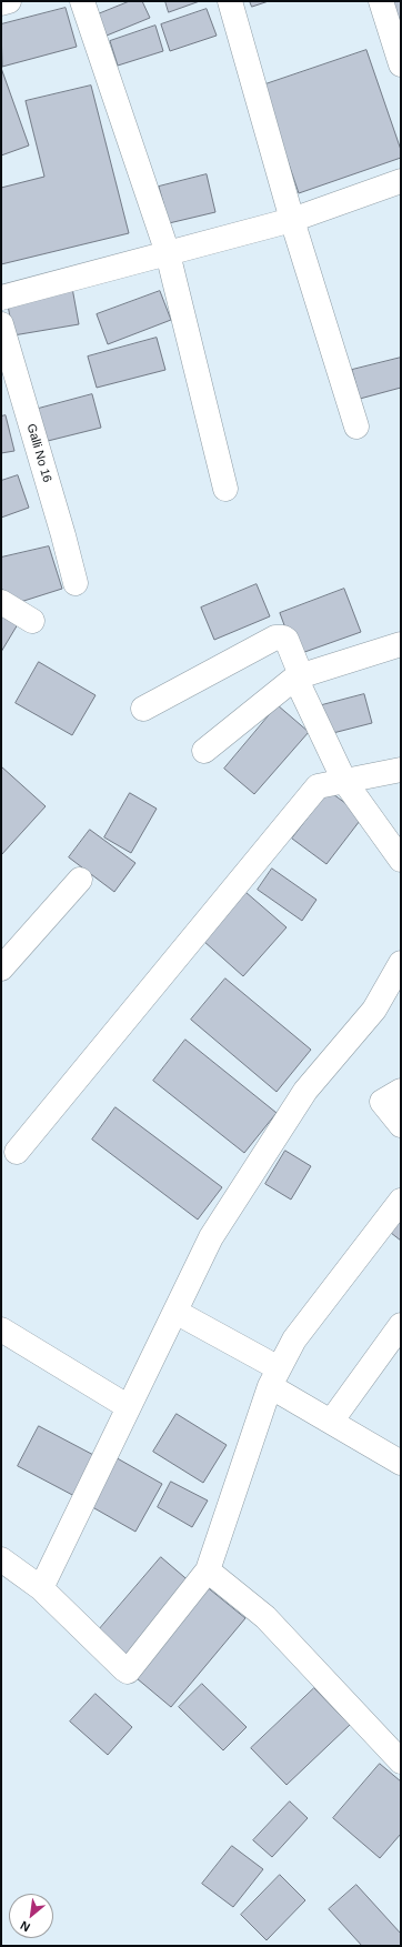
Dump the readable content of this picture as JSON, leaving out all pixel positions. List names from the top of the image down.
{
  "streets": {
    "street": ["Galli No 16"]
  },
  "north": "bottom left"
}
